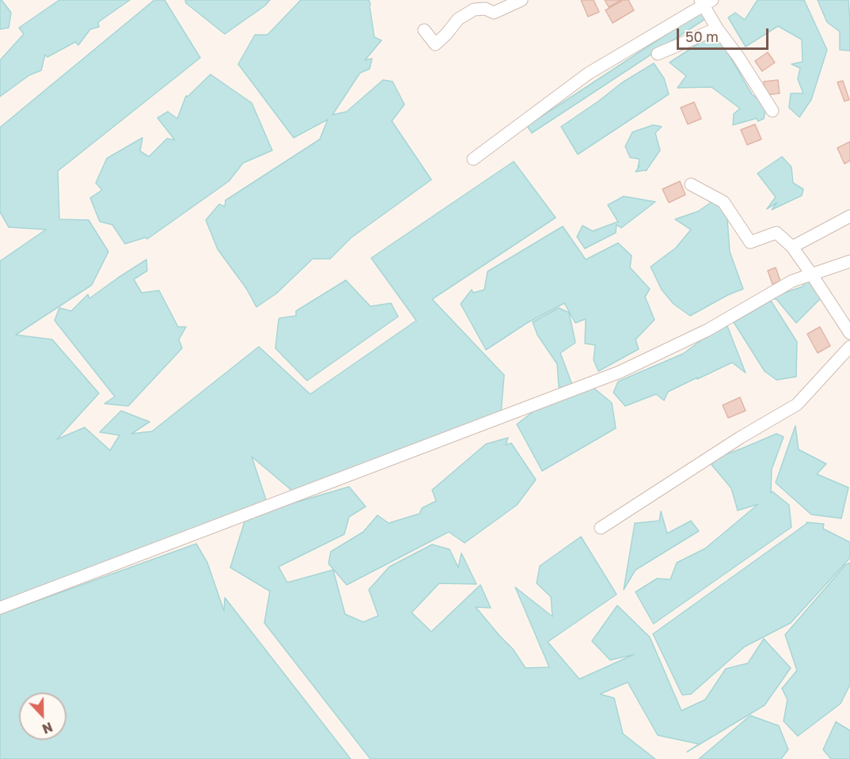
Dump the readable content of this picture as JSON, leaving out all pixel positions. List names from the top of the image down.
{
  "scale_bar": "50 m",
  "north": "bottom"
}
